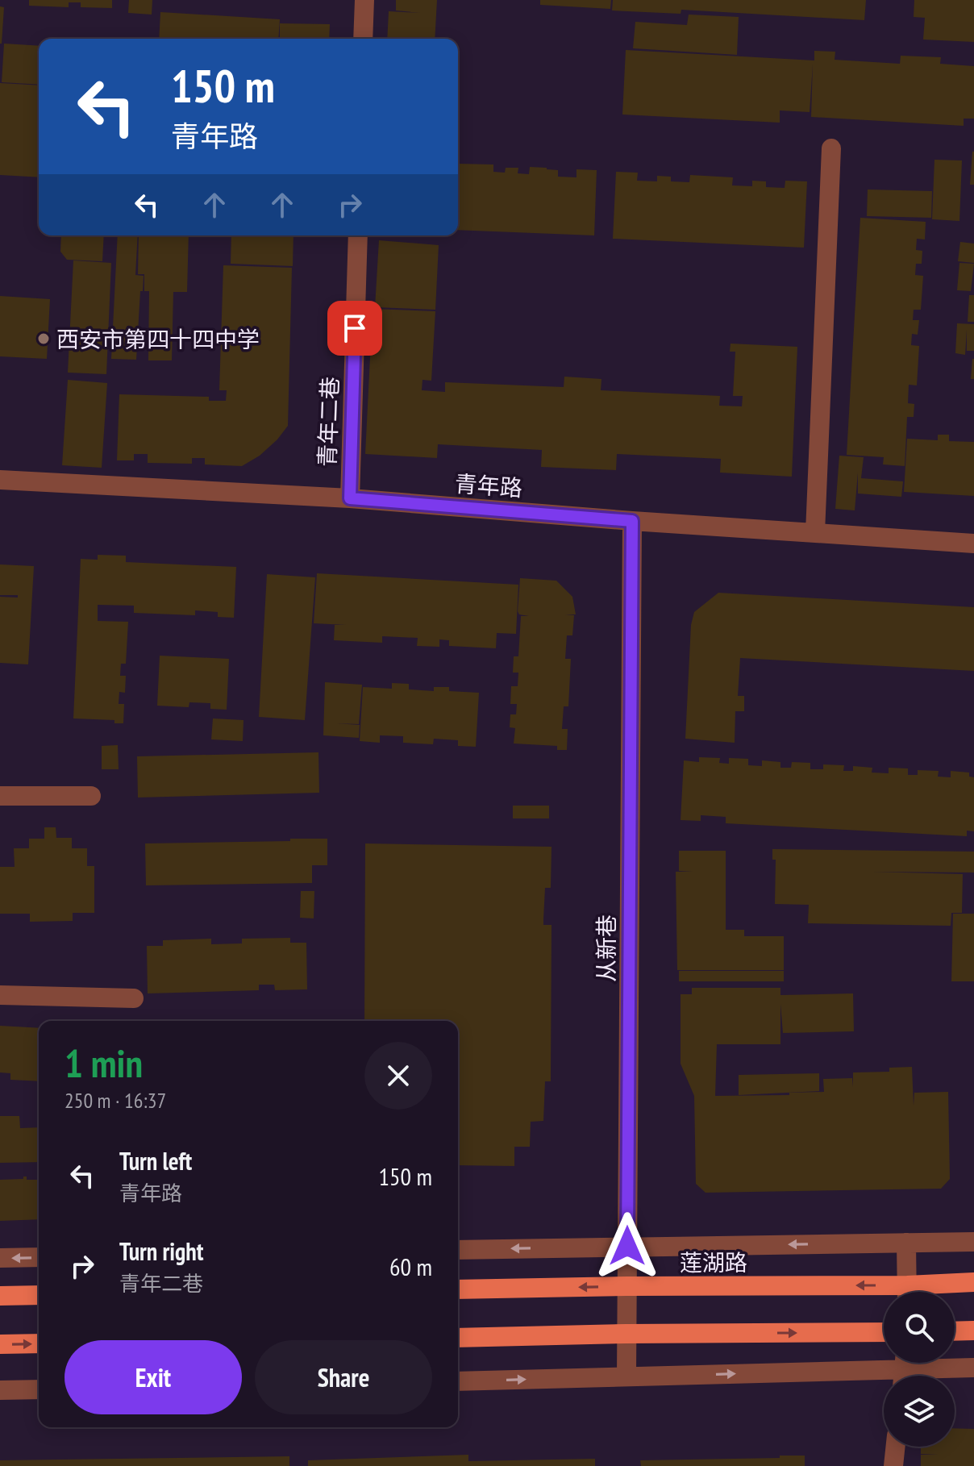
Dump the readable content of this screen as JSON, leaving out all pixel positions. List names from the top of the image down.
{
  "streets": {
    "main road": ["莲湖路"],
    "street": ["青年二巷", "青年路", "从新巷"]
  },
  "crossings": [
    ["青年二巷", "青年路"],
    ["青年路", "从新巷"],
    ["从新巷", "莲湖路"]
  ],
  "places": ["西安市第四十四中学"],
  "page": {
    "turn": ["150 m", "青年路"],
    "heading": ["1 min", "250 m · 16:37"],
    "list": [
      {
        "name": "Turn left",
        "note": "青年路",
        "value": "150 m"
      },
      {
        "name": "Turn right",
        "note": "青年二巷",
        "value": "60 m"
      }
    ],
    "buttons": ["Exit", "Share"]
  }
}
